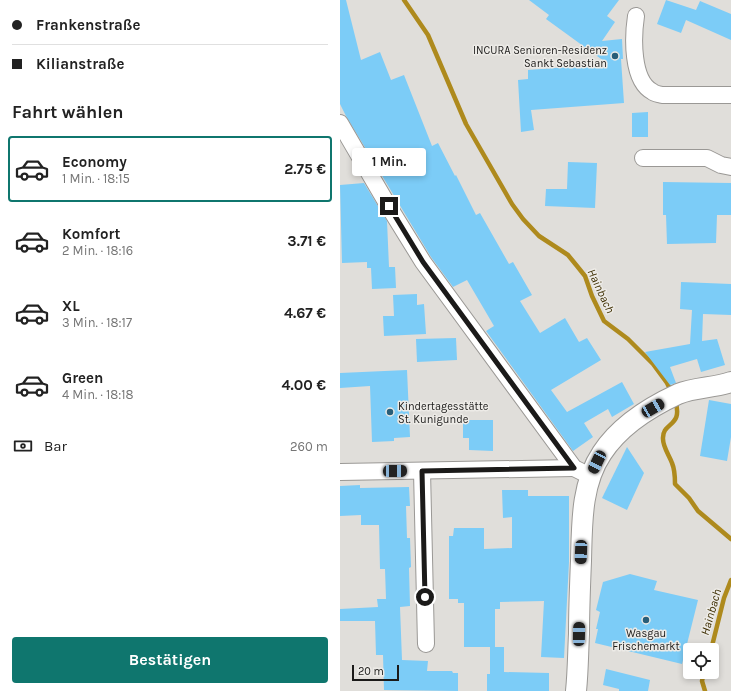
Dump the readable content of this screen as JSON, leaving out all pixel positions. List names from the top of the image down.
{
  "water": ["Hainbach"],
  "places": ["INCURA Senioren-Residenz Sankt Sebastian", "Kindertagesstätte St. Kunigunde", "Wasgau Frischemarkt"],
  "scale_bar": "20 m",
  "page": {
    "banner": ["Frankenstraße", "Kilianstraße"],
    "heading": "Fahrt wählen",
    "list": [
      {
        "name": "Economy",
        "note": "1 Min. · 18:15",
        "value": "2.75 €"
      },
      {
        "name": "Komfort",
        "note": "2 Min. · 18:16",
        "value": "3.71 €"
      },
      {
        "name": "XL",
        "note": "3 Min. · 18:17",
        "value": "4.67 €"
      },
      {
        "name": "Green",
        "note": "4 Min. · 18:18",
        "value": "4.00 €"
      }
    ],
    "bubble": "1 Min.",
    "pay": ["Bar", "260 m"],
    "buttons": "Bestätigen",
    "scale": "20 m"
  }
}
